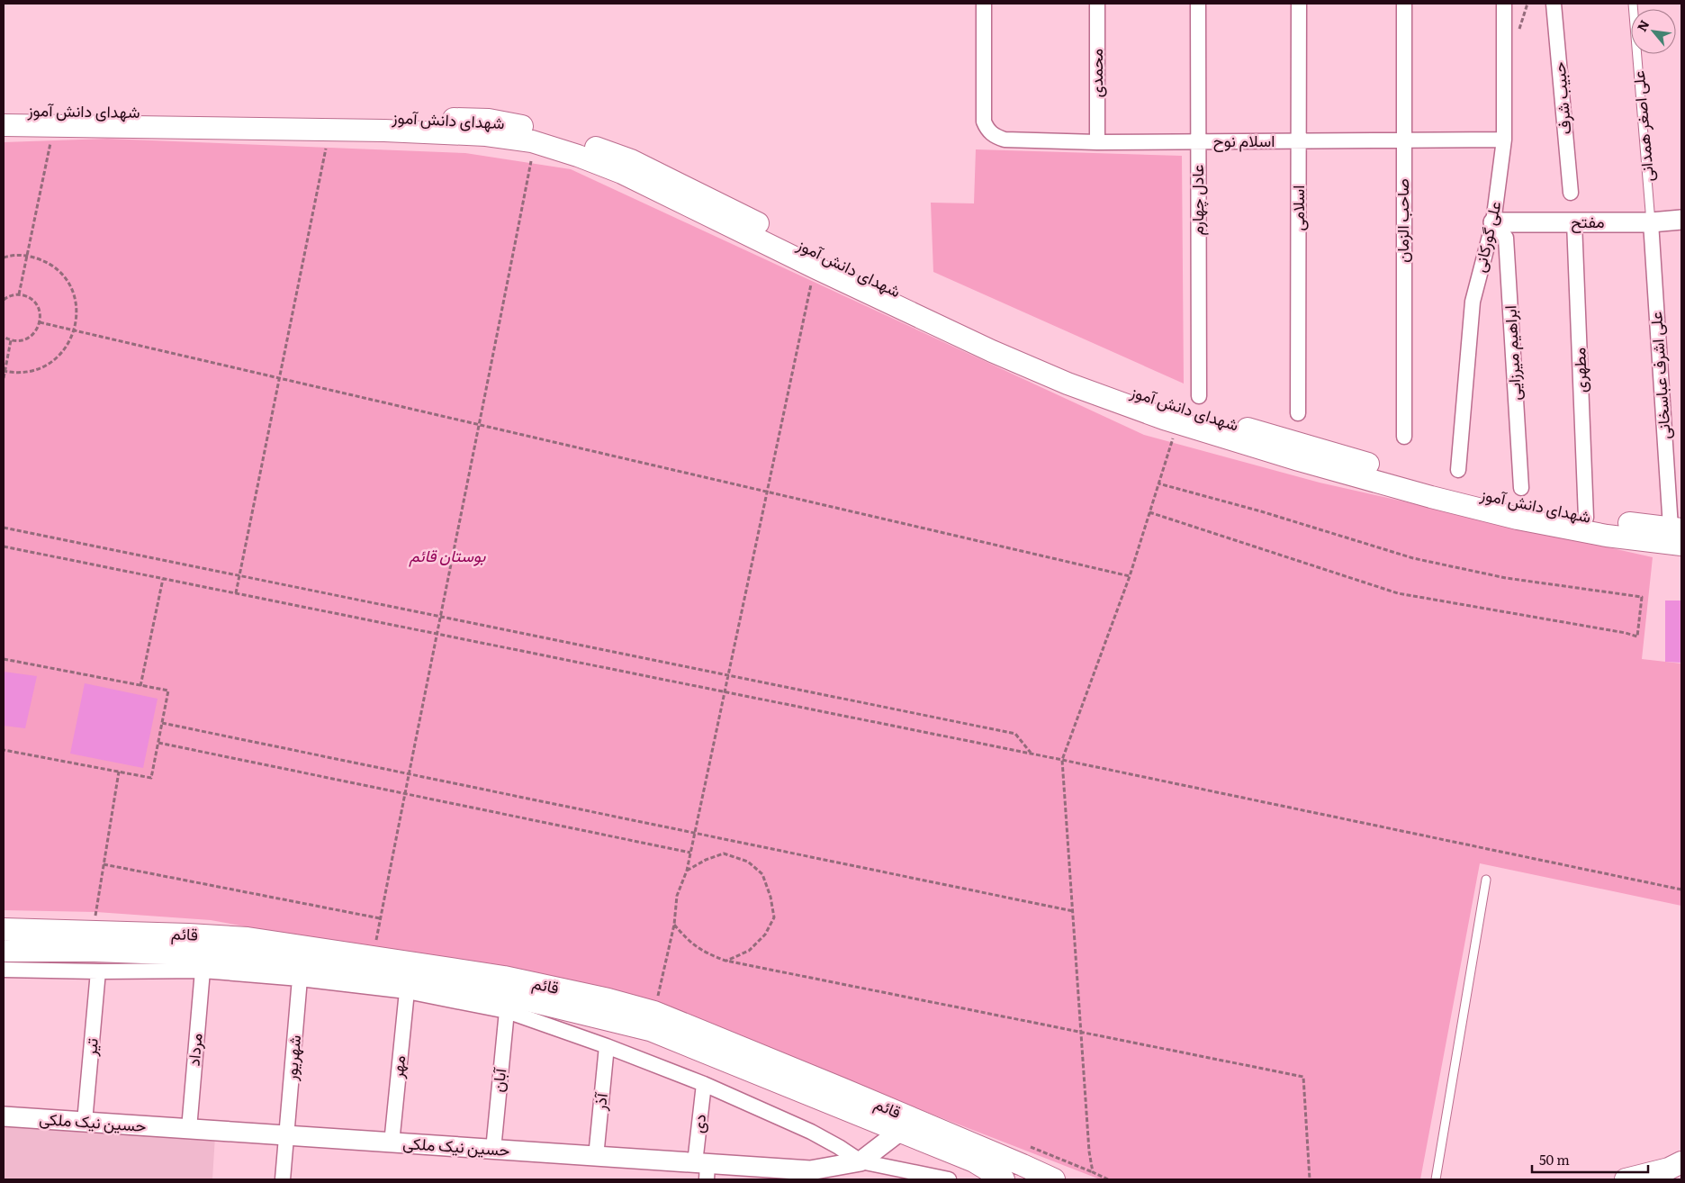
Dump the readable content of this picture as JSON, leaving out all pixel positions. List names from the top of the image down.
{
  "streets": {
    "main road": ["شهدای دانش آموز", "قائم"],
    "street": [
      "محمدی",
      "حبیب شرف",
      "اسلام نوح",
      "عادل چهارم",
      "اسلامی",
      "صاحب الزمان",
      "مفتح",
      "علی گورکانی",
      "ابراهیم میرزایی",
      "مطهری",
      "علی اشرف عباسخانی",
      "تیر",
      "مرداد",
      "شهریور",
      "مهر",
      "آبان",
      "آذر",
      "حسین نیک ملکی",
      "دی"
    ],
    "lane": ["علی اصغر همدانی"]
  },
  "crossings": [
    ["محمدی", "اسلام نوح"],
    ["شهدای دانش آموز", "مطهری"],
    ["شهدای دانش آموز", "علی اشرف عباسخانی"],
    ["علی اصغر همدانی", "مفتح"],
    ["علی اصغر همدانی", "علی اشرف عباسخانی"],
    ["اسلام نوح", "عادل چهارم"],
    ["اسلام نوح", "اسلامی"],
    ["اسلام نوح", "صاحب الزمان"],
    ["اسلام نوح", "علی گورکانی"],
    ["مفتح", "علی گورکانی"],
    ["مفتح", "ابراهیم میرزایی"],
    ["مفتح", "مطهری"],
    ["مفتح", "علی اشرف عباسخانی"],
    ["علی گورکانی", "ابراهیم میرزایی"],
    ["قائم", "حسین نیک ملکی"],
    ["تیر", "حسین نیک ملکی"],
    ["مرداد", "حسین نیک ملکی"],
    ["شهریور", "حسین نیک ملکی"],
    ["مهر", "حسین نیک ملکی"],
    ["آبان", "حسین نیک ملکی"],
    ["آذر", "حسین نیک ملکی"],
    ["حسین نیک ملکی", "دی"]
  ],
  "parks": ["بوستان قائم"],
  "scale_bar": "50 m",
  "north": "top left"
}
